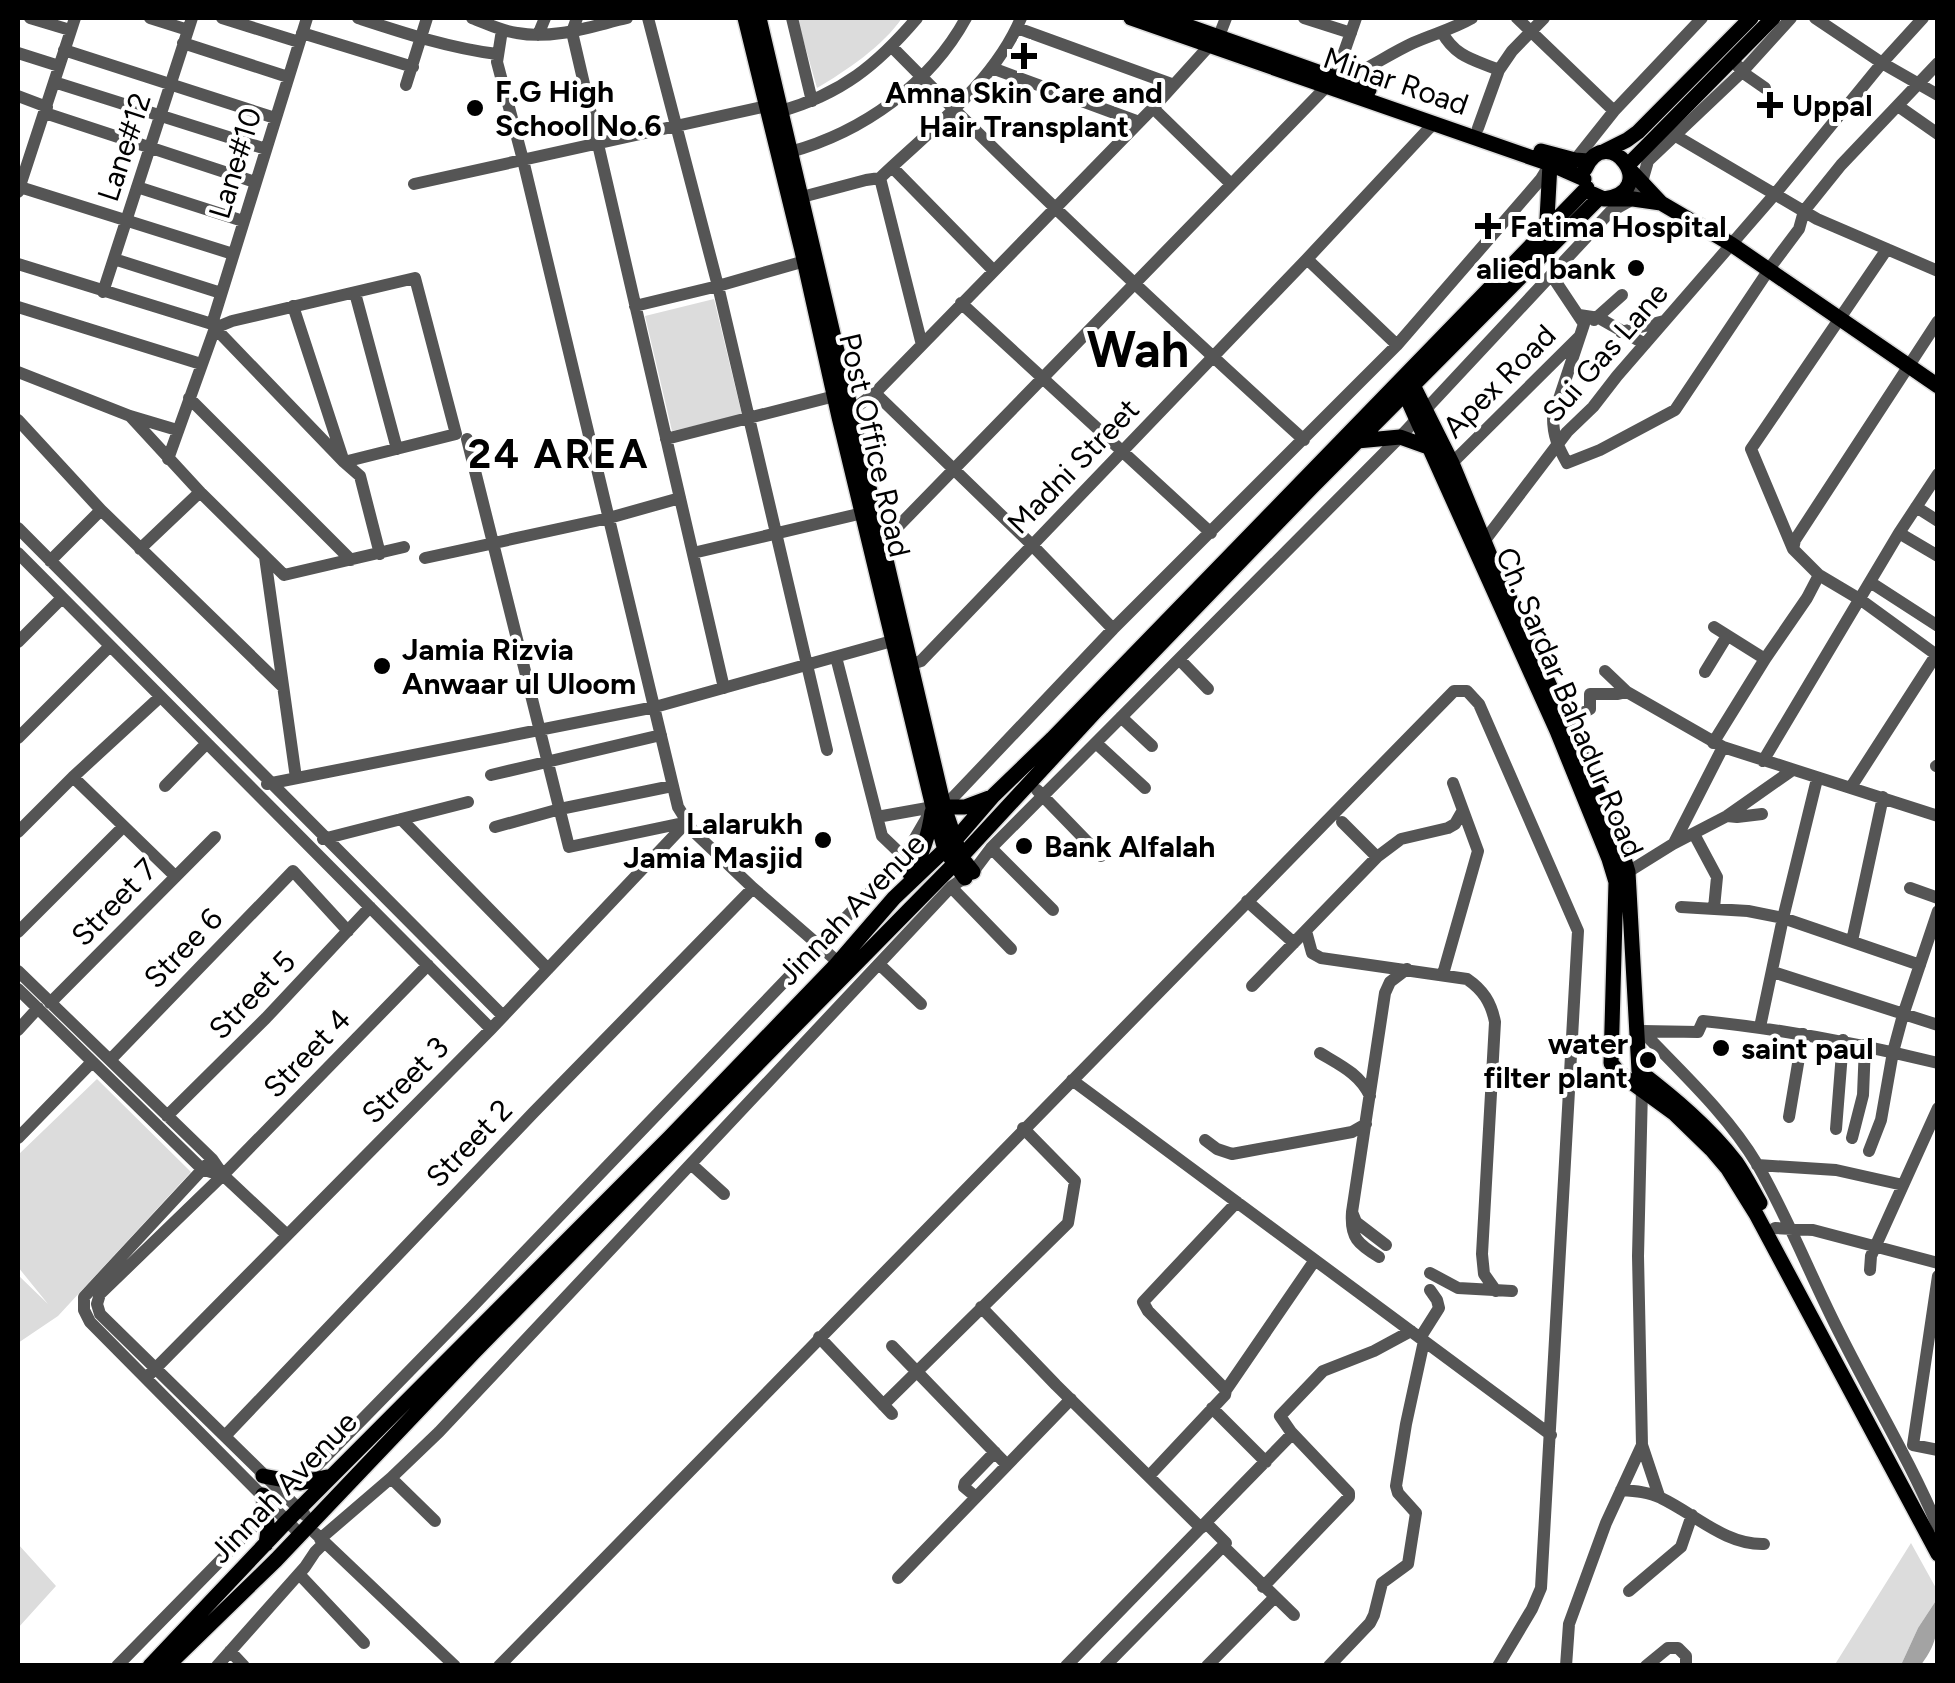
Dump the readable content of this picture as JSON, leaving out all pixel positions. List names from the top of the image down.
{
  "streets": {
    "main road": [
      "Minar Road",
      "Post Office Road",
      "Ch. Sardar Bahadur Road",
      "Jinnah Avenue"
    ],
    "street": [
      "Lane#12",
      "Lane#10",
      "Sui Gas Lane",
      "Apex Road",
      "Madni Street",
      "Street 7",
      "Stree 6",
      "Street 5",
      "Street 4",
      "Street 3",
      "Street 2"
    ]
  },
  "crossings": [
    ["Minar Road", "Madni Street"],
    ["Minar Road", "Jinnah Avenue"],
    ["Sui Gas Lane", "Ch. Sardar Bahadur Road"],
    ["Apex Road", "Ch. Sardar Bahadur Road"],
    ["Post Office Road", "Madni Street"],
    ["Post Office Road", "Jinnah Avenue"],
    ["Ch. Sardar Bahadur Road", "Jinnah Avenue"],
    ["Stree 6", "Street 5"],
    ["Street 4", "Street 3"]
  ],
  "districts": ["Wah", "24 AREA"],
  "places": {
    "health": ["Amna Skin Care and Hair Transplant", "Uppal", "Fatima Hospital"],
    "other": [
      "F.G High School No.6",
      "alied bank",
      "Jamia Rizvia Anwaar ul Uloom",
      "Lalarukh Jamia Masjid",
      "Bank Alfalah",
      "saint paul",
      "water filter plant"
    ]
  }
}
